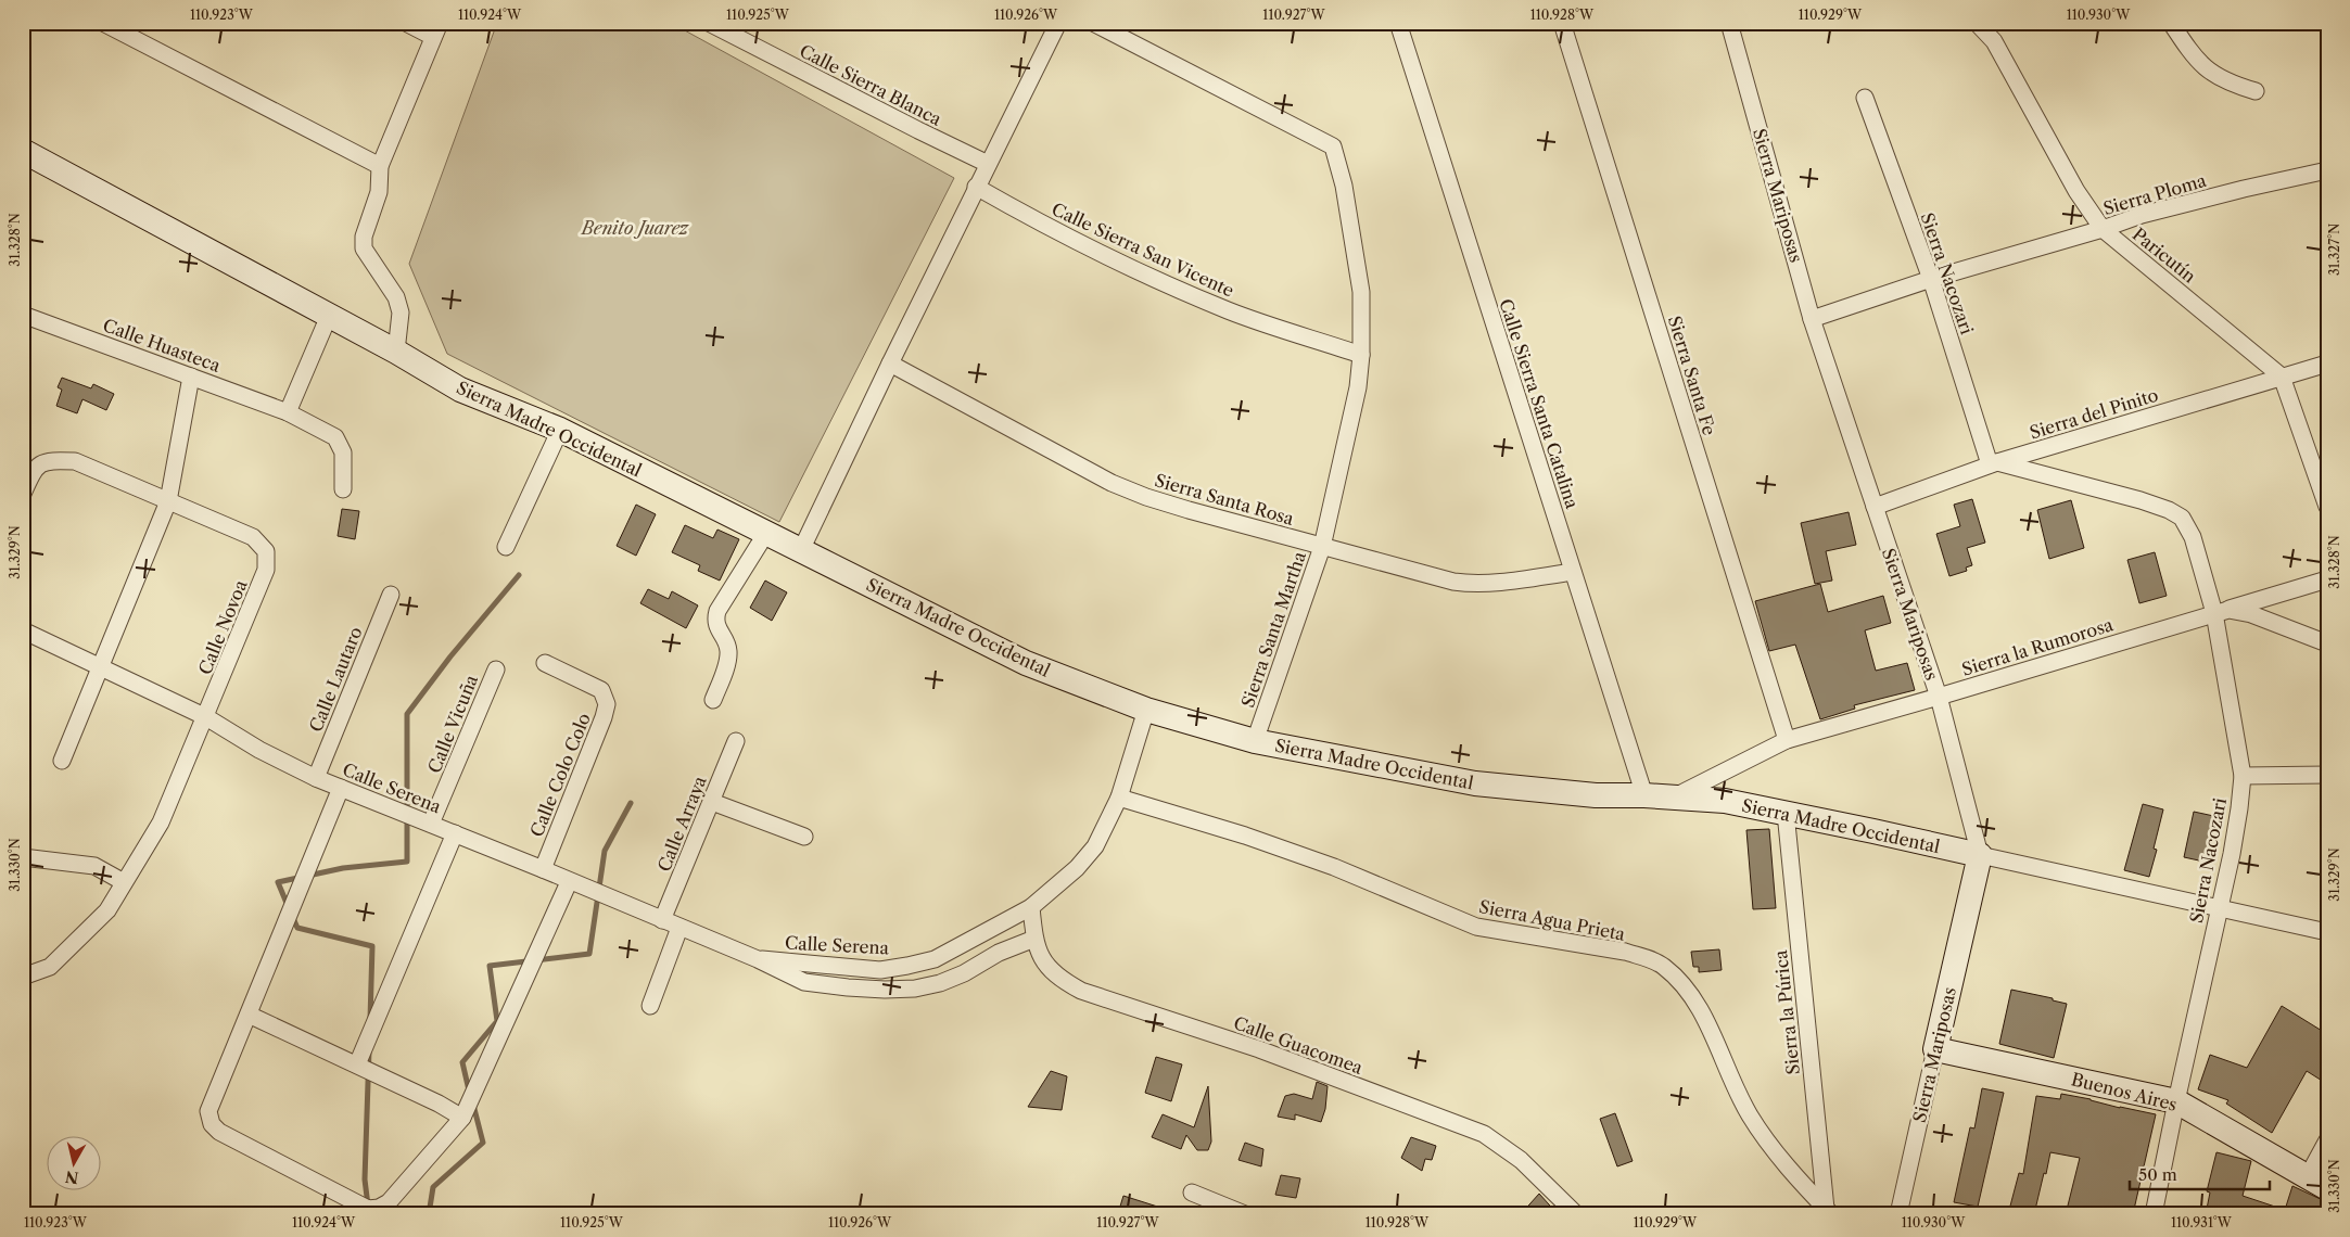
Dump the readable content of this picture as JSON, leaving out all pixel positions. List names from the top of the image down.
{
  "streets": {
    "street": [
      "Calle Sierra Blanca",
      "Sierra Ploma",
      "Sierra Mariposas",
      "Calle Sierra San Vicente",
      "Paricutín",
      "Sierra Nacozari",
      "Calle Huasteca",
      "Sierra Santa Fe",
      "Calle Sierra Santa Catalina",
      "Sierra del Pinito",
      "Sierra Madre Occidental",
      "Sierra Santa Rosa",
      "Calle Novoa",
      "Sierra Santa Martha",
      "Sierra la Rumorosa",
      "Calle Lautaro",
      "Calle Vicuña",
      "Calle Colo Colo",
      "Calle Serena",
      "Calle Arraya",
      "Sierra Agua Prieta",
      "Sierra la Púrica",
      "Calle Guacomea",
      "Buenos Aires"
    ]
  },
  "crossings": [
    ["Sierra Ploma", "Sierra Mariposas"],
    ["Sierra Ploma", "Paricutín"],
    ["Sierra Ploma", "Sierra Nacozari"],
    ["Sierra Mariposas", "Sierra del Pinito"],
    ["Sierra Mariposas", "Sierra Madre Occidental"],
    ["Sierra Mariposas", "Sierra la Rumorosa"],
    ["Sierra Mariposas", "Buenos Aires"],
    ["Calle Sierra San Vicente", "Sierra Santa Martha"],
    ["Paricutín", "Sierra del Pinito"],
    ["Sierra Nacozari", "Sierra del Pinito"],
    ["Sierra Nacozari", "Sierra Madre Occidental"],
    ["Sierra Nacozari", "Sierra la Rumorosa"],
    ["Sierra Nacozari", "Buenos Aires"],
    ["Sierra Santa Fe", "Sierra la Rumorosa"],
    ["Calle Sierra Santa Catalina", "Sierra Madre Occidental"],
    ["Calle Sierra Santa Catalina", "Sierra Santa Rosa"],
    ["Sierra Madre Occidental", "Sierra Santa Martha"],
    ["Sierra Madre Occidental", "Sierra la Rumorosa"],
    ["Sierra Madre Occidental", "Calle Serena"],
    ["Sierra Madre Occidental", "Sierra la Púrica"],
    ["Sierra Santa Rosa", "Sierra Santa Martha"],
    ["Calle Novoa", "Calle Serena"],
    ["Calle Lautaro", "Calle Serena"],
    ["Calle Vicuña", "Calle Serena"],
    ["Calle Colo Colo", "Calle Serena"],
    ["Calle Serena", "Calle Arraya"],
    ["Calle Serena", "Sierra Agua Prieta"],
    ["Calle Serena", "Calle Guacomea"],
    ["Sierra Agua Prieta", "Sierra la Púrica"]
  ],
  "parks": ["Benito Juarez"],
  "scale_bar": "50 m",
  "north": "bottom",
  "coordinates": [
    "110.923°W",
    "110.924°W",
    "110.925°W",
    "110.926°W",
    "110.927°W",
    "110.928°W",
    "110.929°W",
    "110.930°W",
    "31.328°N",
    "31.327°N",
    "31.329°N",
    "31.330°N",
    "110.931°W"
  ]
}
